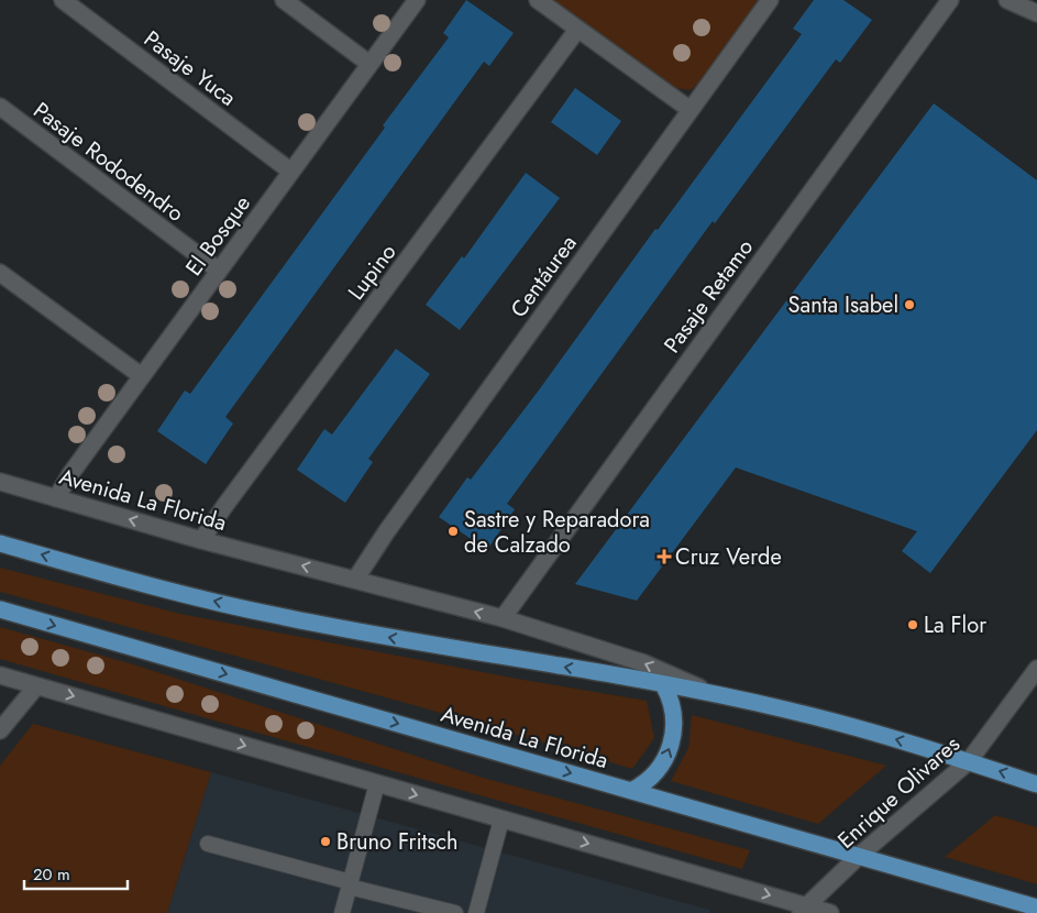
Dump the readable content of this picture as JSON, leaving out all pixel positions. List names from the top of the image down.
{
  "streets": {
    "main road": ["Avenida La Florida"],
    "street": [
      "Pasaje Yuca",
      "Pasaje Rododendro",
      "El Bosque",
      "Lupino",
      "Centáurea",
      "Pasaje Retamo",
      "Enrique Olivares"
    ]
  },
  "crossings": [
    ["Pasaje Yuca", "El Bosque"],
    ["Pasaje Rododendro", "El Bosque"],
    ["El Bosque", "Avenida La Florida"],
    ["Lupino", "Avenida La Florida"],
    ["Centáurea", "Avenida La Florida"],
    ["Pasaje Retamo", "Avenida La Florida"],
    ["Avenida La Florida", "Enrique Olivares"]
  ],
  "places": {
    "other": [
      "Santa Isabel",
      "Sastre y Reparadora de Calzado",
      "La Flor",
      "Bruno Fritsch"
    ],
    "health": ["Cruz Verde"]
  },
  "scale_bar": "20 m"
}
